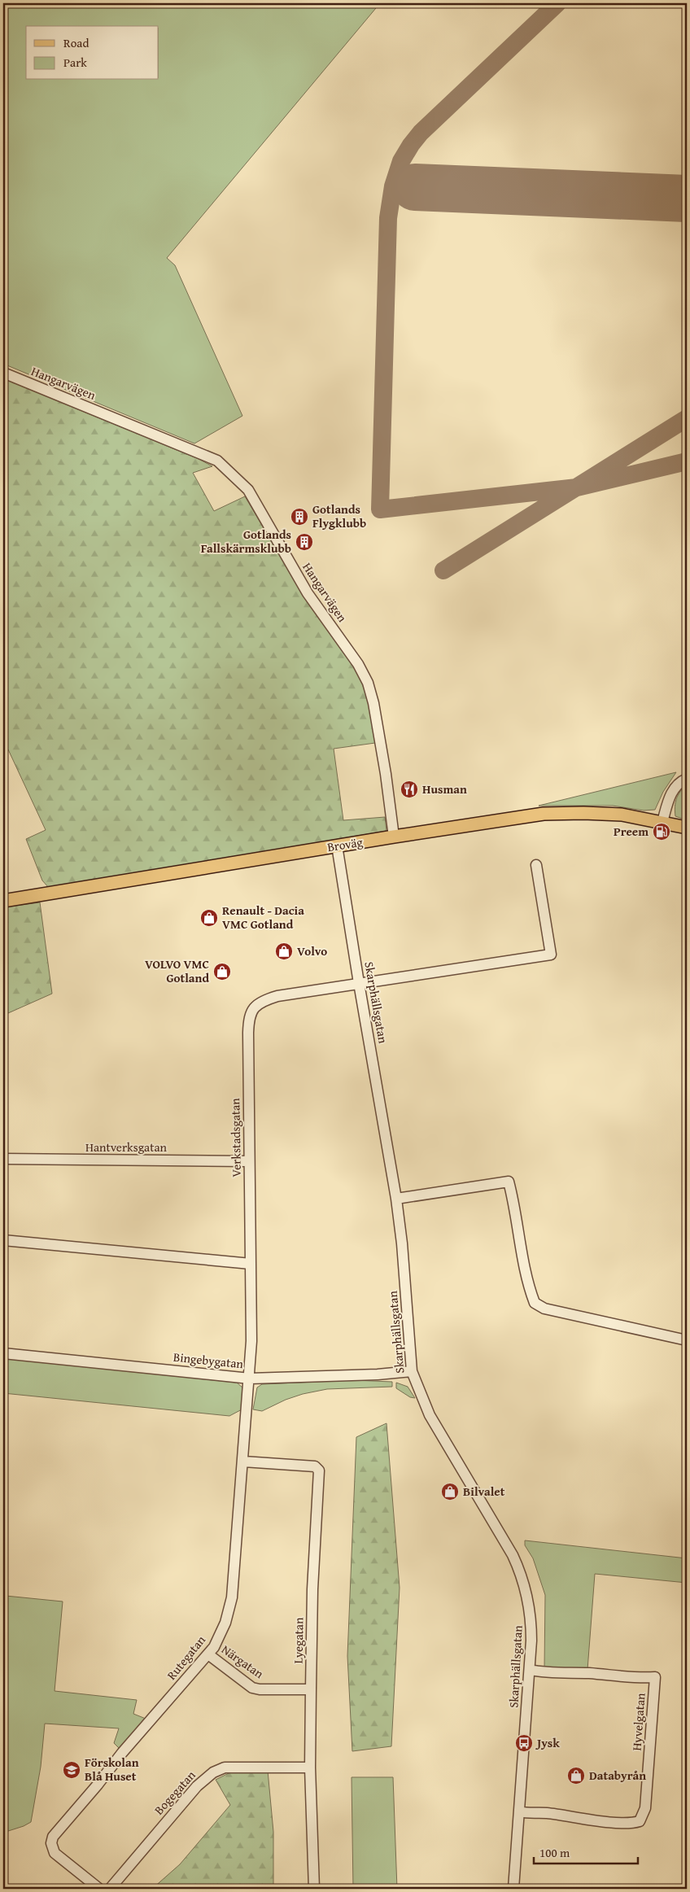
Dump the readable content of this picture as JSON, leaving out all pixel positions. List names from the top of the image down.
{
  "streets": {
    "main road": ["Broväg"],
    "street": [
      "Hangarvägen",
      "Skarphällsgatan",
      "Verkstadsgatan",
      "Hantverksgatan",
      "Bingebygatan",
      "Lyegatan",
      "Rutegatan",
      "Närgatan",
      "Hyvelgatan",
      "Bogegatan"
    ]
  },
  "crossings": [
    ["Hangarvägen", "Broväg"],
    ["Broväg", "Skarphällsgatan"],
    ["Skarphällsgatan", "Verkstadsgatan"],
    ["Skarphällsgatan", "Bingebygatan"],
    ["Skarphällsgatan", "Hyvelgatan"],
    ["Verkstadsgatan", "Hantverksgatan"],
    ["Verkstadsgatan", "Bingebygatan"],
    ["Verkstadsgatan", "Rutegatan"],
    ["Bingebygatan", "Rutegatan"],
    ["Lyegatan", "Rutegatan"],
    ["Lyegatan", "Närgatan"],
    ["Lyegatan", "Bogegatan"],
    ["Rutegatan", "Närgatan"]
  ],
  "places": {
    "building": ["Gotlands Flygklubb", "Gotlands Fallskärmsklubb"],
    "restaurant": ["Husman"],
    "fuel station": ["Preem"],
    "shop": [
      "Renault - Dacia VMC Gotland",
      "Volvo",
      "VOLVO VMC Gotland",
      "Bilvalet",
      "Databyrån"
    ],
    "bus stop": ["Jysk"],
    "school or university": ["Förskolan Blå Huset"]
  },
  "legend": ["Road", "Park"],
  "scale_bar": "100 m"
}
